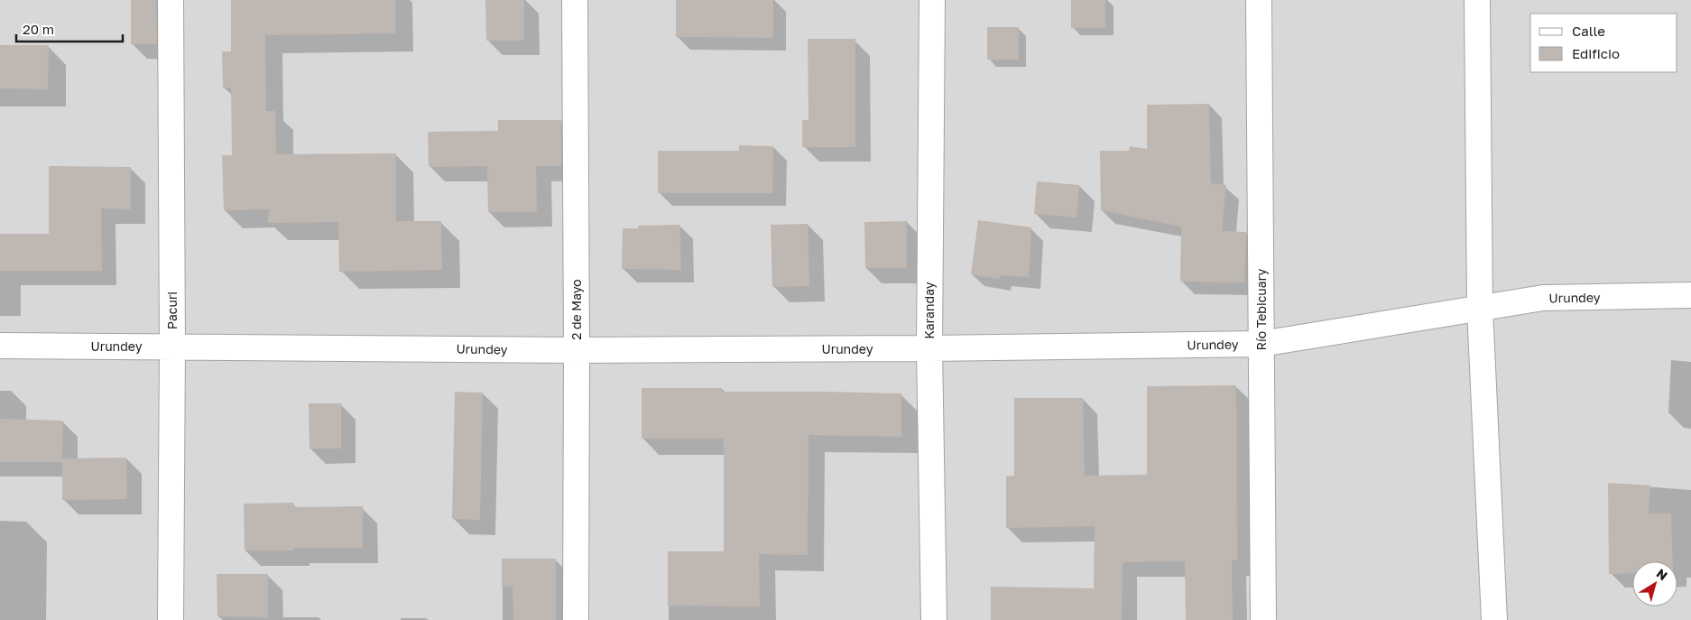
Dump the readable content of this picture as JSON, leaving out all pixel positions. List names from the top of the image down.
{
  "streets": {
    "street": [
      "Urundey",
      "2 de Mayo",
      "Río Tebicuary",
      "Pacuri",
      "Karanday"
    ]
  },
  "crossings": [
    ["Urundey", "2 de Mayo"],
    ["Urundey", "Río Tebicuary"],
    ["Urundey", "Pacuri"],
    ["Urundey", "Karanday"]
  ],
  "legend": ["Calle", "Edificio"],
  "scale_bar": "20 m",
  "north": "top right"
}
